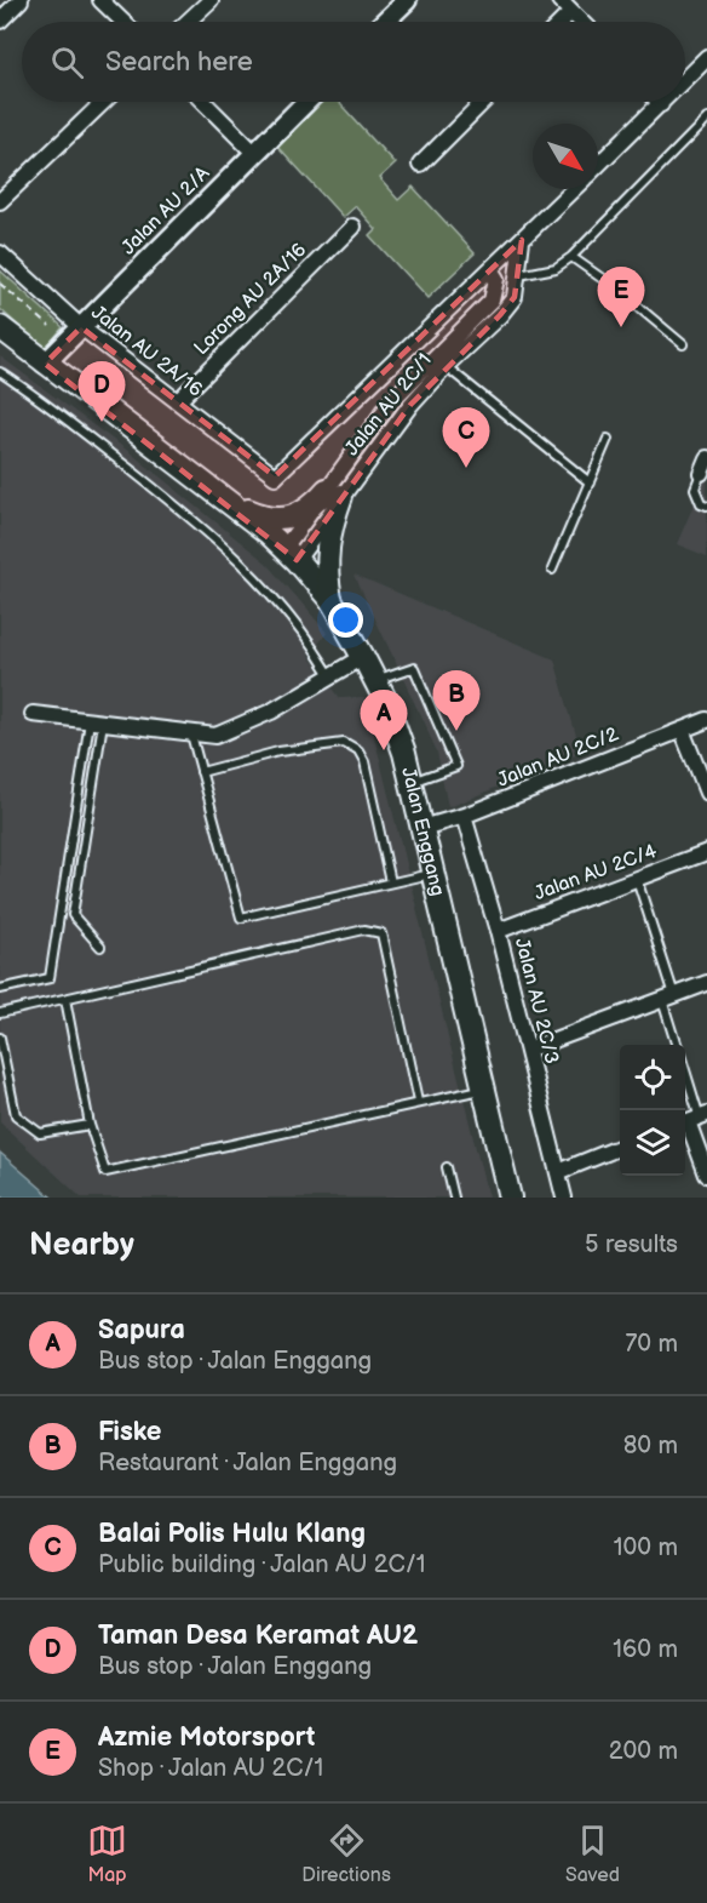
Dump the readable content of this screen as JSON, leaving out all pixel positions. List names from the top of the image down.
{
  "streets": {
    "main road": ["Jalan Enggang"],
    "street": [
      "Jalan AU 2/A",
      "Lorong AU 2A/16",
      "Jalan AU 2A/16",
      "Jalan AU 2C/1",
      "Jalan AU 2C/2",
      "Jalan AU 2C/4",
      "Jalan AU 2C/3"
    ]
  },
  "crossings": [
    ["Jalan AU 2/A", "Jalan AU 2A/16"],
    ["Jalan AU 2/A", "Jalan Enggang"],
    ["Lorong AU 2A/16", "Jalan AU 2A/16"],
    ["Jalan AU 2A/16", "Jalan AU 2C/1"],
    ["Jalan AU 2C/1", "Jalan Enggang"],
    ["Jalan AU 2C/2", "Jalan Enggang"],
    ["Jalan AU 2C/2", "Jalan AU 2C/3"],
    ["Jalan AU 2C/4", "Jalan AU 2C/3"]
  ],
  "north": "bottom right",
  "page": {
    "search": "Search here",
    "pins": [
      "E",
      "D",
      "C",
      "B",
      "A"
    ],
    "heading": ["Nearby", "5 results"],
    "list": [
      {
        "mark": "A",
        "name": "Sapura",
        "note": "Bus stop · Jalan Enggang",
        "value": "70 m"
      },
      {
        "mark": "B",
        "name": "Fiske",
        "note": "Restaurant · Jalan Enggang",
        "value": "80 m"
      },
      {
        "mark": "C",
        "name": "Balai Polis Hulu Klang",
        "note": "Public building · Jalan AU 2C/1",
        "value": "100 m"
      },
      {
        "mark": "D",
        "name": "Taman Desa Keramat AU2",
        "note": "Bus stop · Jalan Enggang",
        "value": "160 m"
      },
      {
        "mark": "E",
        "name": "Azmie Motorsport",
        "note": "Shop · Jalan AU 2C/1",
        "value": "200 m"
      }
    ],
    "nav": ["Map", "Directions", "Saved"]
  }
}
